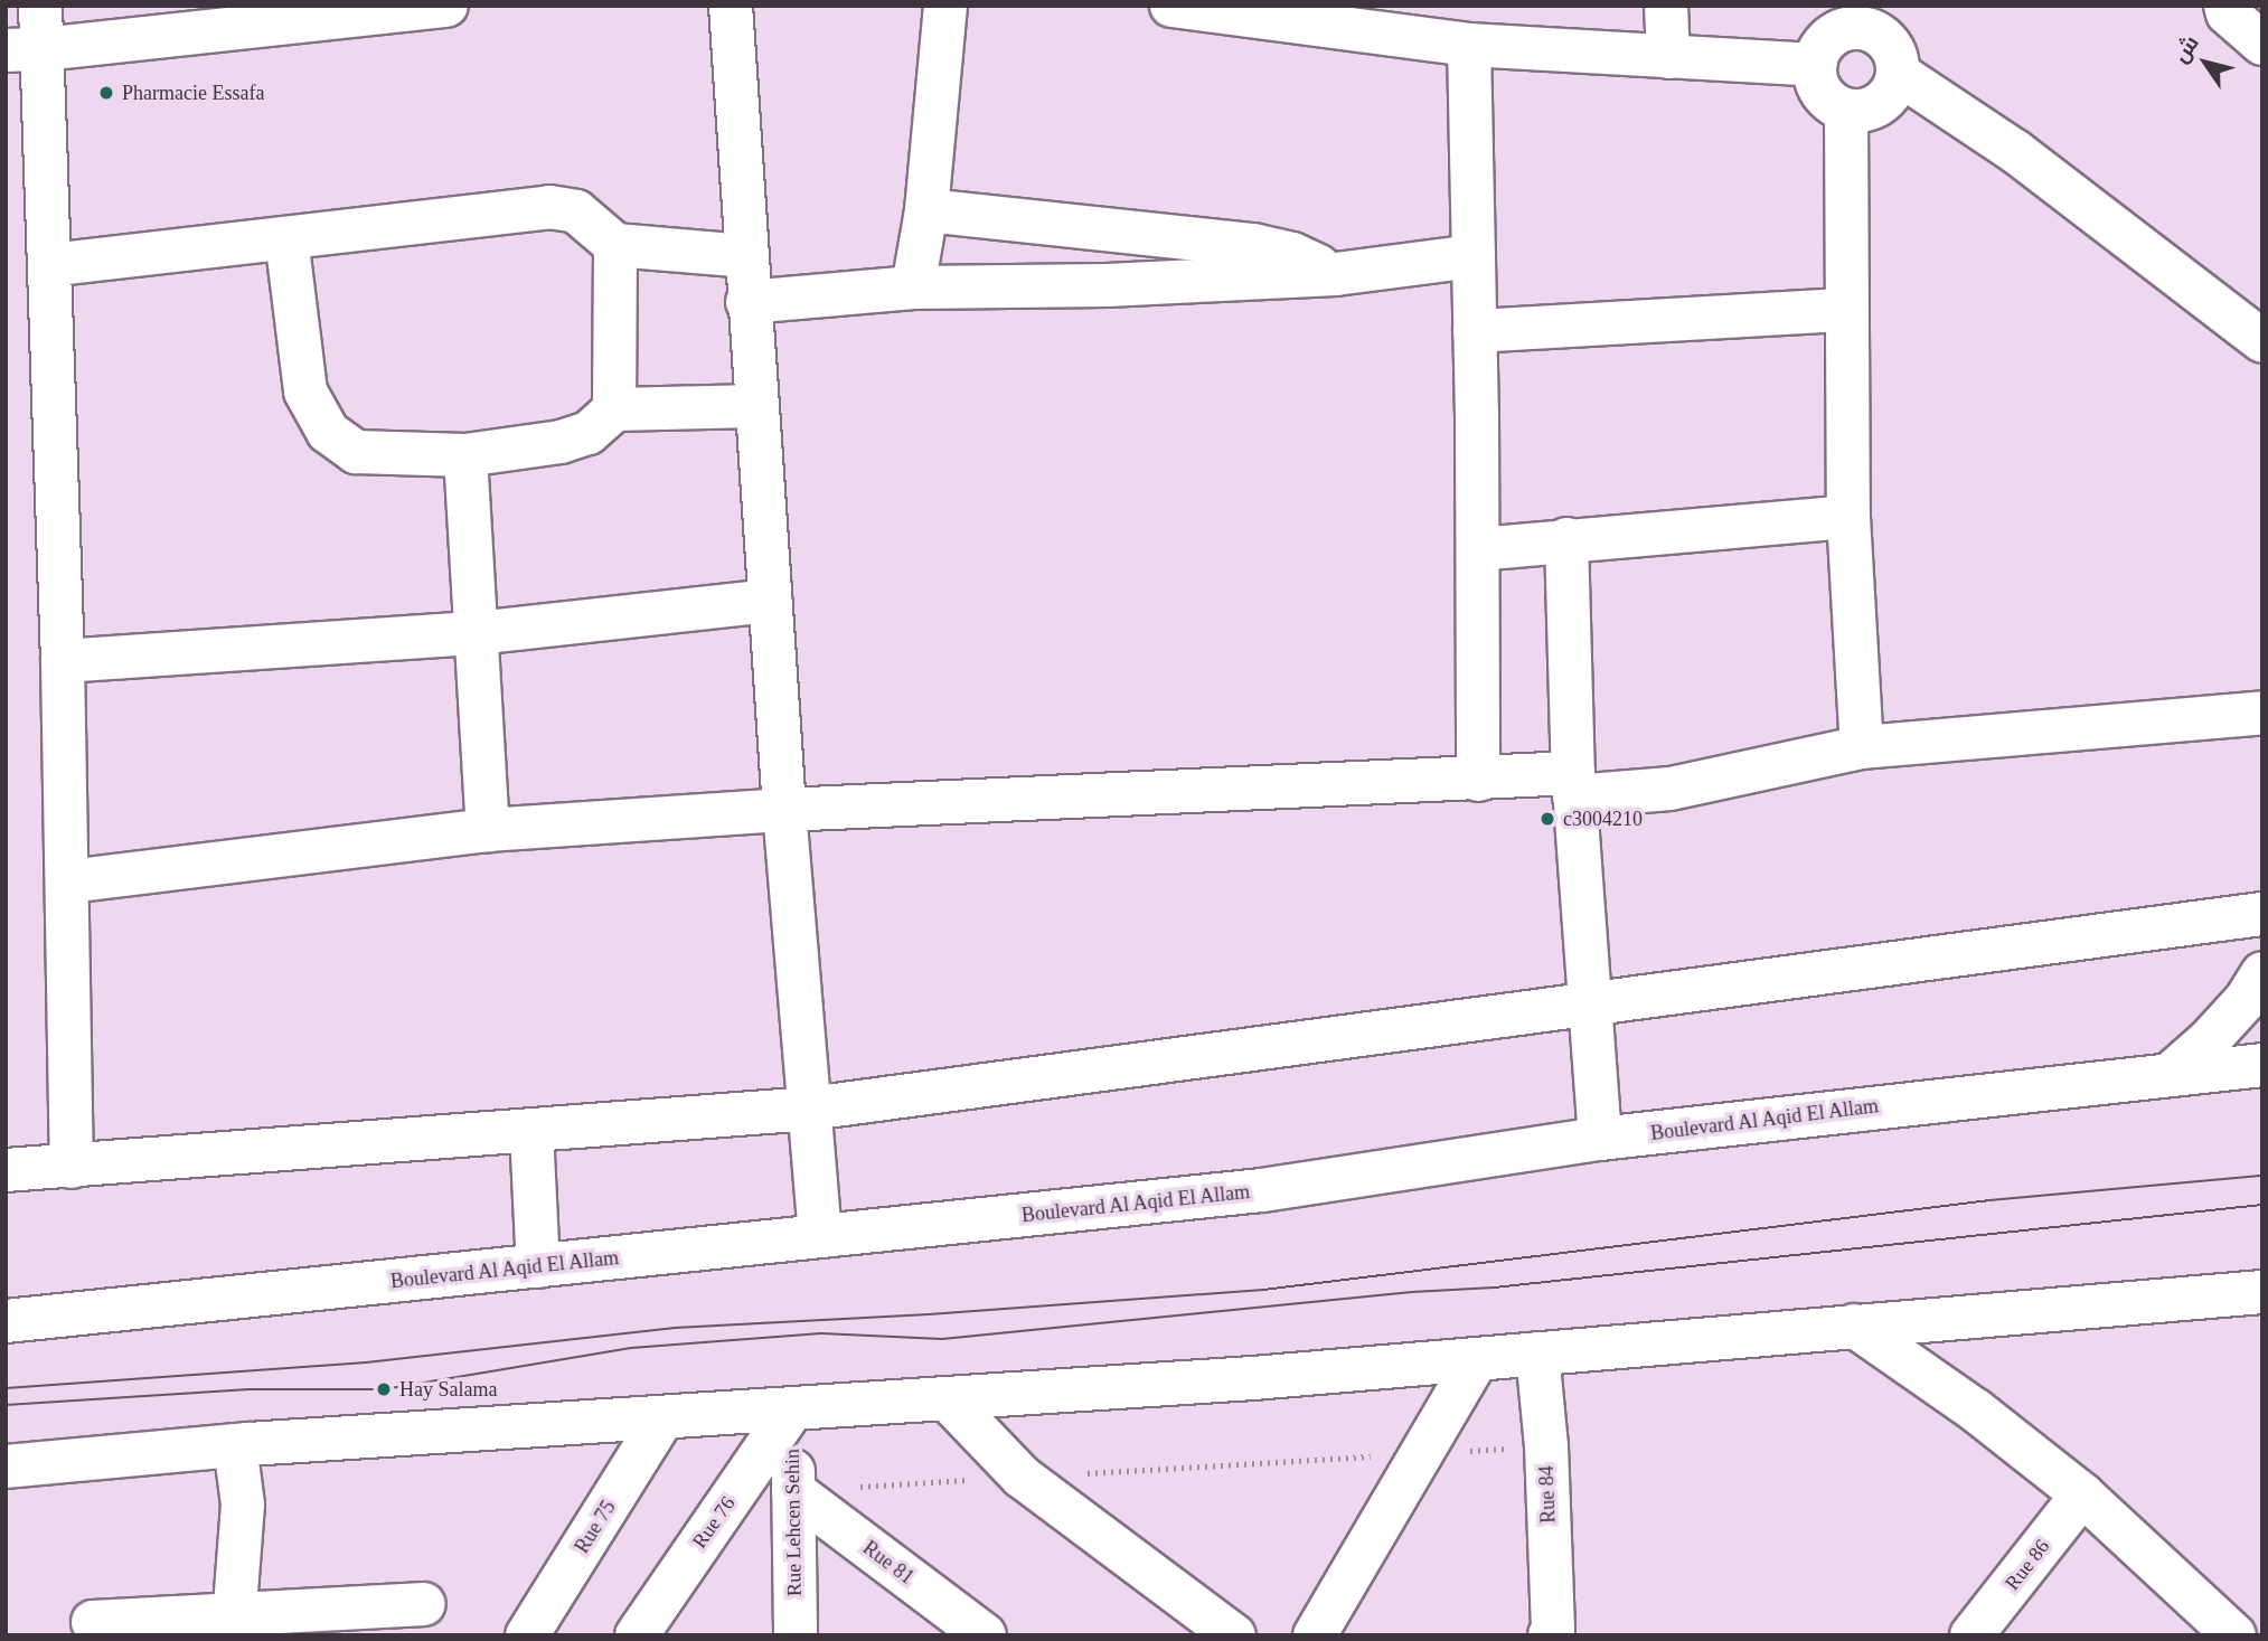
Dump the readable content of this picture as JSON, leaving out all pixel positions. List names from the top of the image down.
{
  "streets": {
    "street": [
      "Boulevard Al Aqid El Allam",
      "Rue 84",
      "Rue 76",
      "Rue Lehcen Sehin",
      "Rue 75",
      "Rue 81",
      "Rue 86"
    ]
  },
  "crossings": [
    ["Rue 76", "Rue Lehcen Sehin"],
    ["Rue Lehcen Sehin", "Rue 81"]
  ],
  "places": ["Pharmacie Essafa", "c3004210", "Hay Salama"],
  "north": "top left"
}
